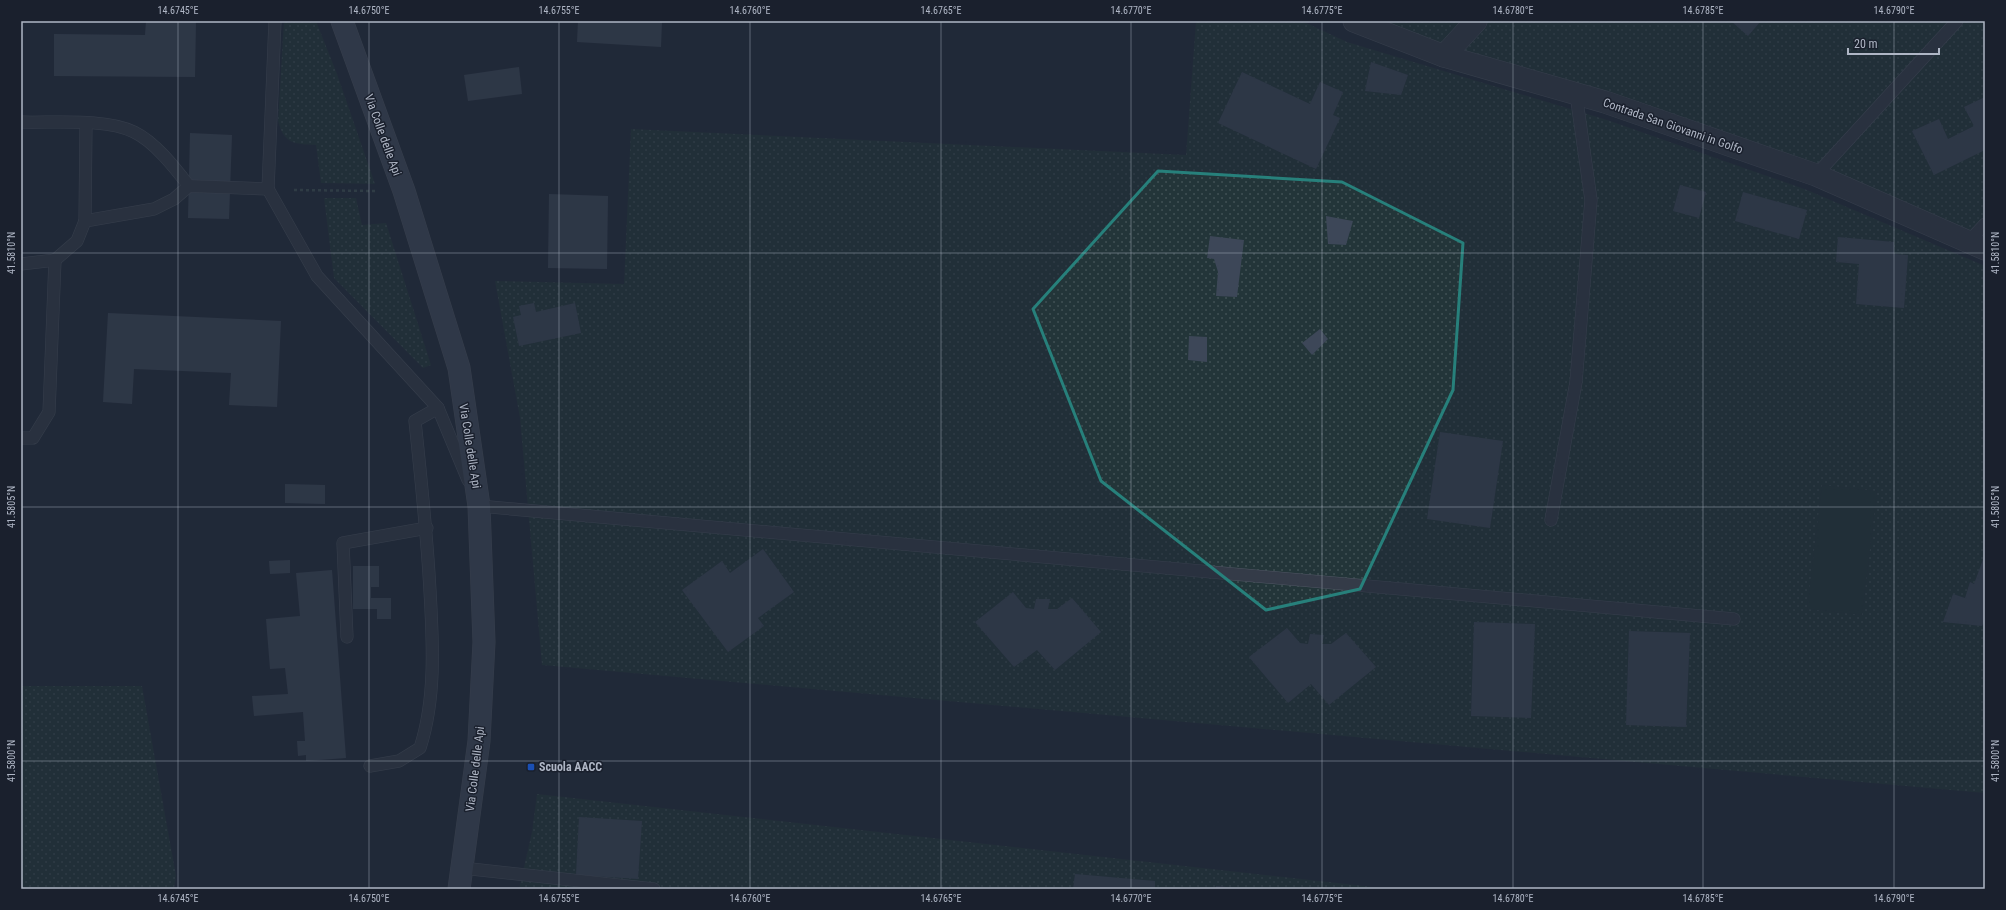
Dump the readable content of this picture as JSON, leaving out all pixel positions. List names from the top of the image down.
{
  "streets": {
    "main road": ["Via Colle delle Api"],
    "street": ["Contrada San Giovanni in Golfo"]
  },
  "places": {
    "transit": ["Scuola AACC"]
  },
  "scale_bar": "20 m",
  "coordinates": [
    "14.6745°E",
    "14.6750°E",
    "14.6755°E",
    "14.6760°E",
    "14.6765°E",
    "14.6770°E",
    "14.6775°E",
    "14.6780°E",
    "14.6785°E",
    "14.6790°E",
    "41.5810°N",
    "41.5805°N",
    "41.5800°N"
  ]
}
